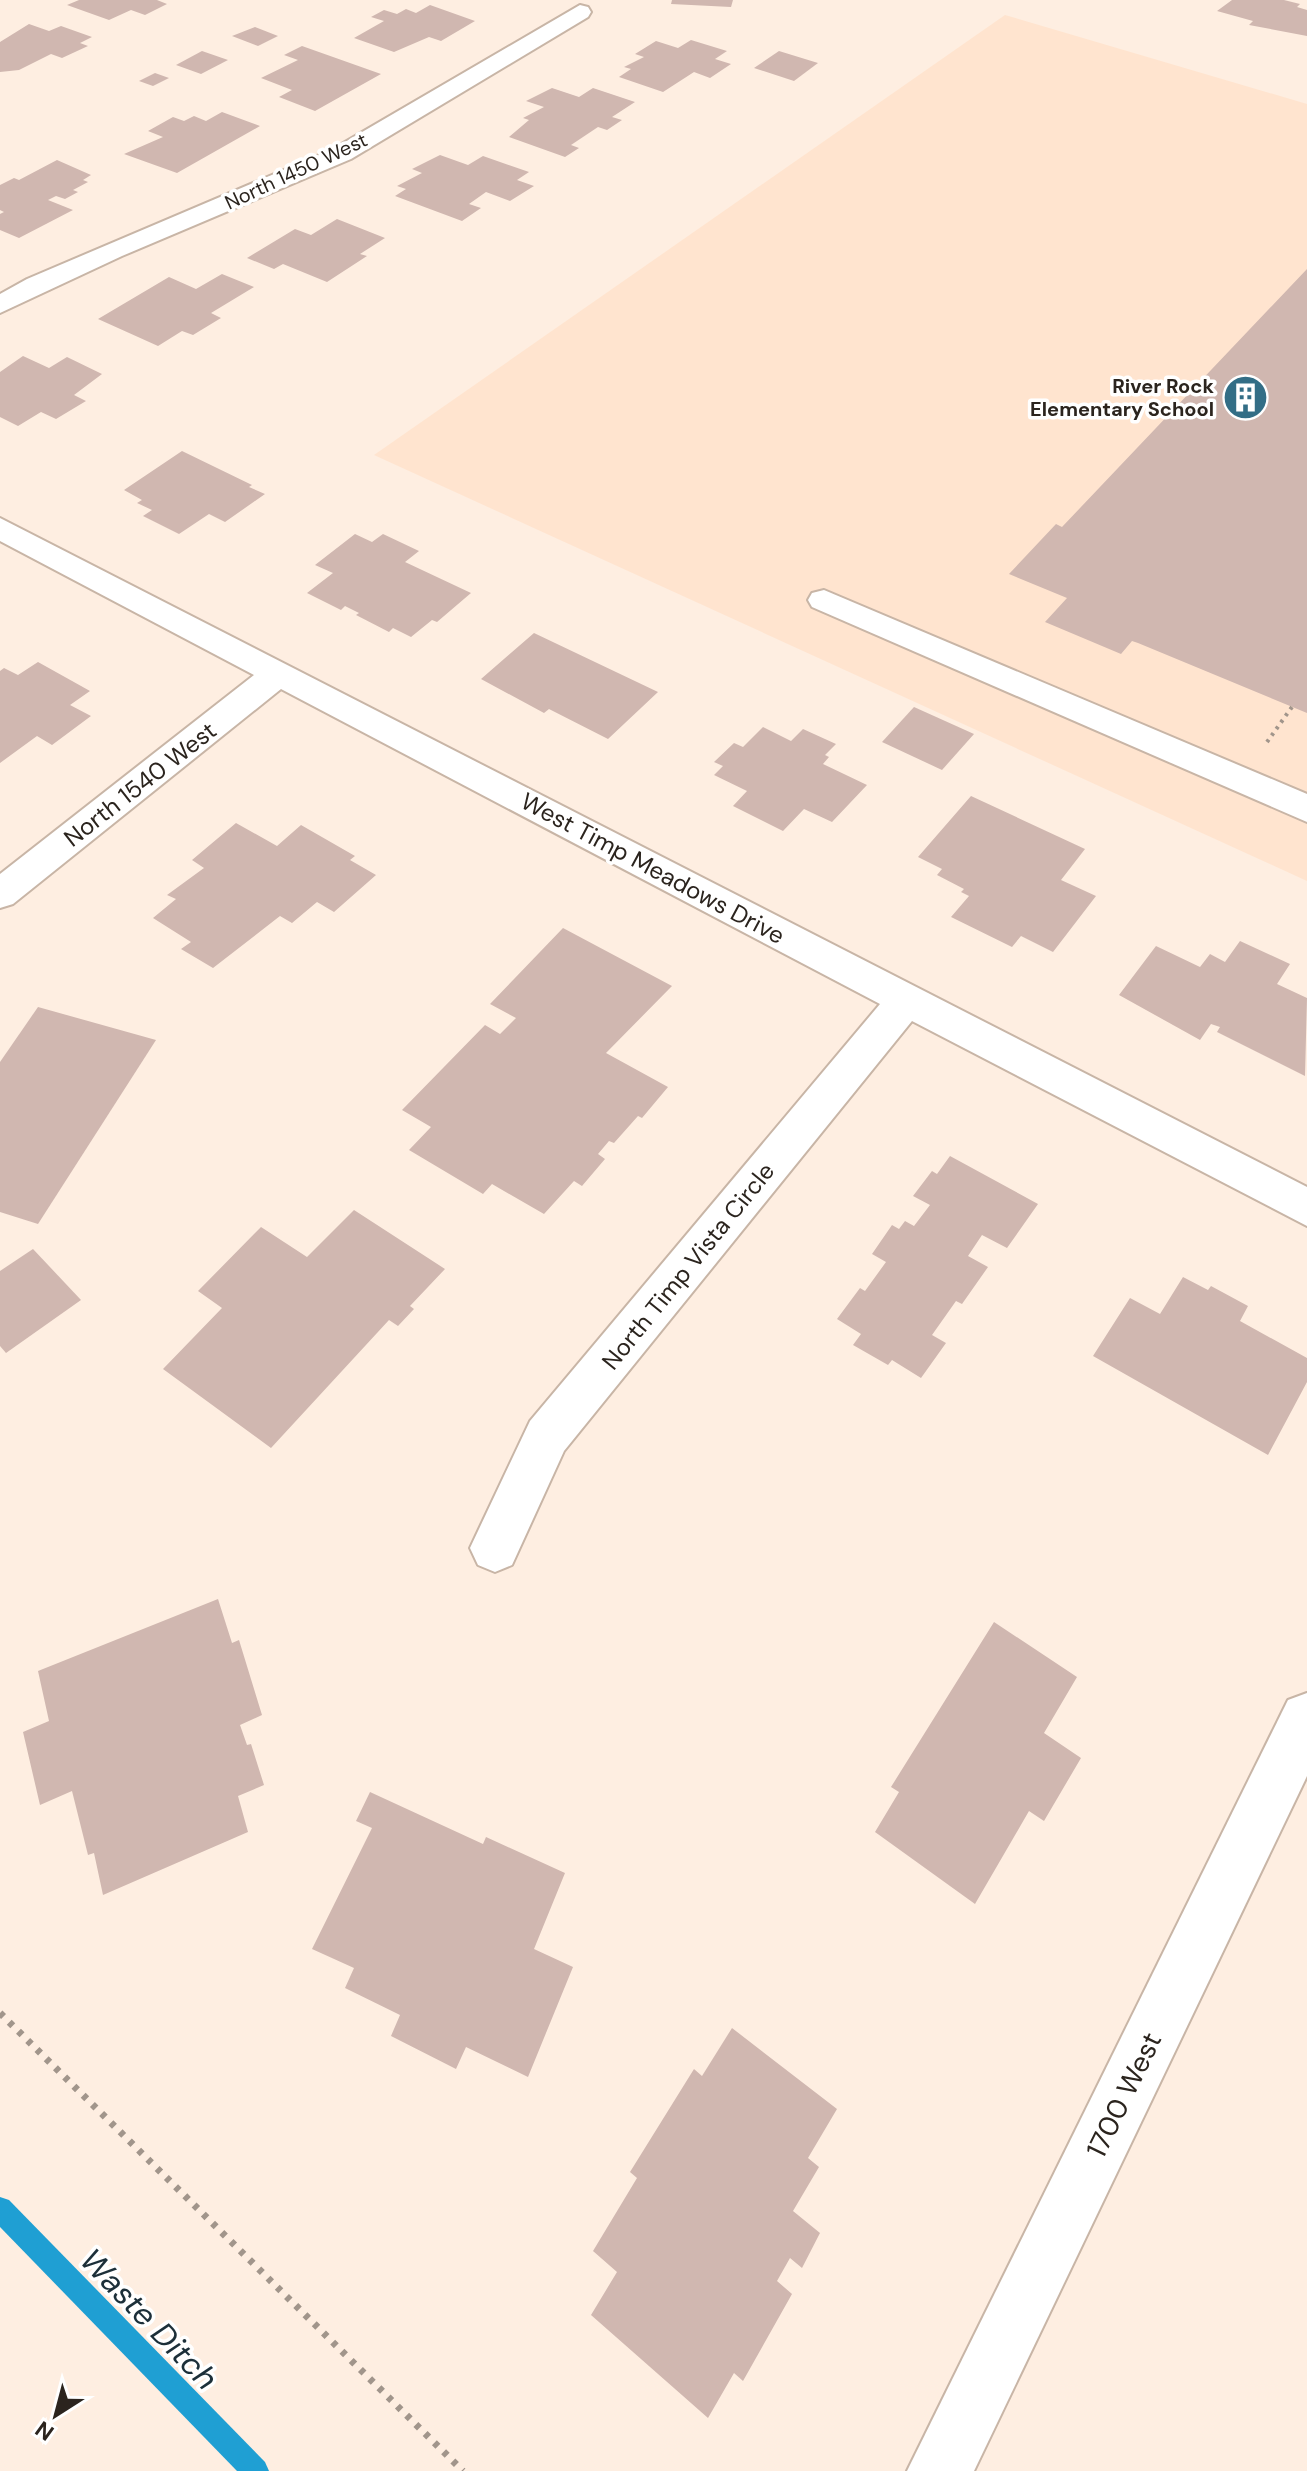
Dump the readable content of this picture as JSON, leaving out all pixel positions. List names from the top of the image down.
{
  "streets": {
    "street": [
      "North 1450 West",
      "North 1540 West",
      "West Timp Meadows Drive",
      "North Timp Vista Circle",
      "1700 West"
    ]
  },
  "crossings": [
    ["North 1540 West", "West Timp Meadows Drive"],
    ["West Timp Meadows Drive", "North Timp Vista Circle"]
  ],
  "water": ["Waste Ditch"],
  "places": {
    "building": ["River Rock Elementary School"]
  },
  "north": "bottom left"
}
